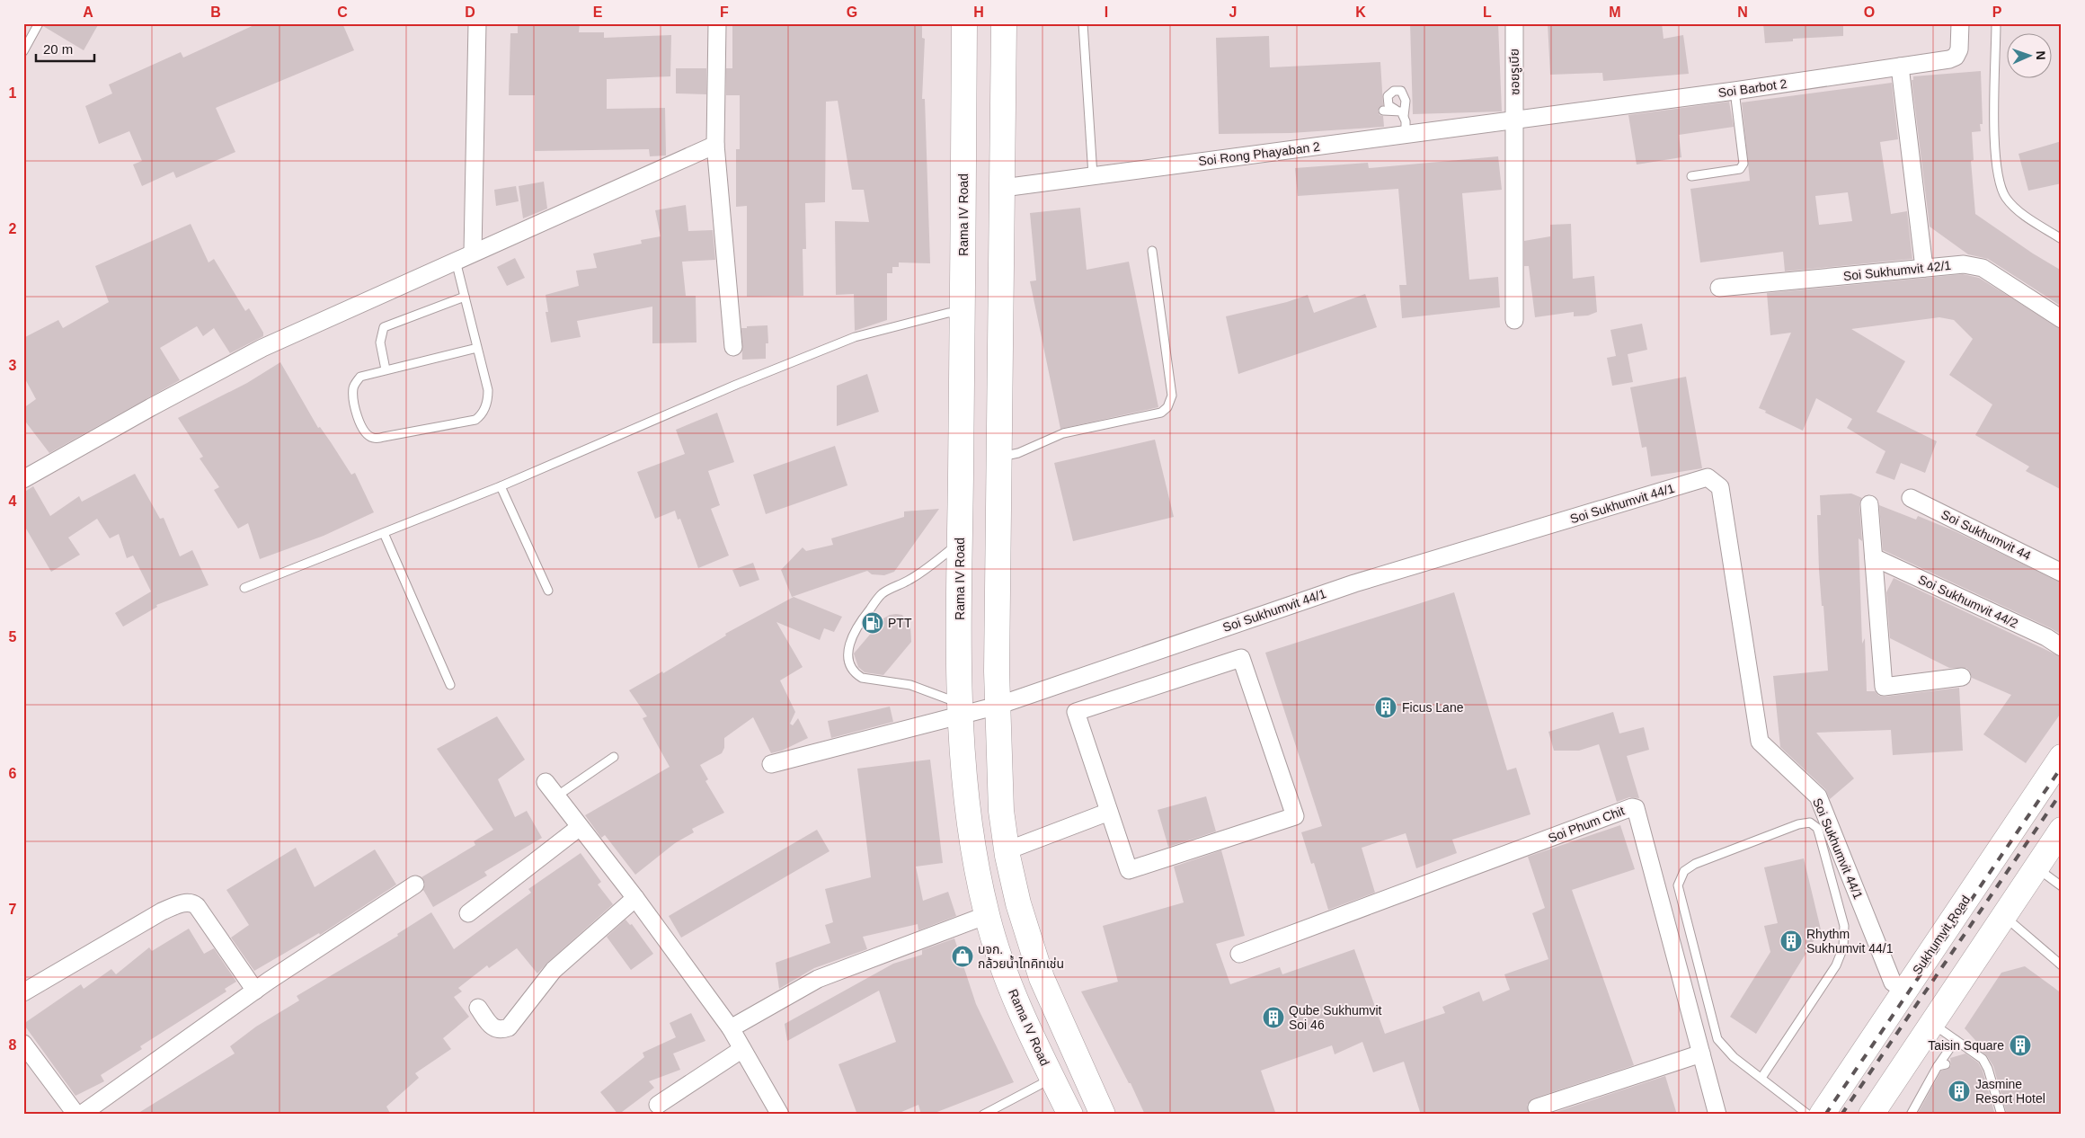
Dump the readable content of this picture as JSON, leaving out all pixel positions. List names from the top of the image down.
{
  "streets": {
    "main road": ["Rama IV Road", "Sukhumvit Road"],
    "street": [
      "ซอยรูเบีย",
      "Soi Barbot 2",
      "Soi Rong Phayaban 2",
      "Soi Sukhumvit 42/1",
      "Soi Sukhumvit 44/1",
      "Soi Sukhumvit 44",
      "Soi Sukhumvit 44/2",
      "Soi Phum Chit"
    ]
  },
  "crossings": [
    ["ซอยรูเบีย", "Soi Barbot 2"],
    ["ซอยรูเบีย", "Soi Rong Phayaban 2"],
    ["Soi Barbot 2", "Soi Rong Phayaban 2"],
    ["Soi Sukhumvit 44/1", "Sukhumvit Road"]
  ],
  "places": {
    "fuel station": ["PTT"],
    "building": [
      "Ficus Lane",
      "Rhythm Sukhumvit 44/1",
      "Qube Sukhumvit Soi 46",
      "Taisin Square",
      "Jasmine Resort Hotel"
    ],
    "shop": ["บจก. กล้วยน้ำไทคิทเช่น"]
  },
  "scale_bar": "20 m",
  "north": "right",
  "grid": {
    "columns": [
      "A",
      "B",
      "C",
      "D",
      "E",
      "F",
      "G",
      "H",
      "I",
      "J",
      "K",
      "L",
      "M",
      "N",
      "O",
      "P"
    ],
    "rows": [
      "1",
      "2",
      "3",
      "4",
      "5",
      "6",
      "7",
      "8"
    ]
  }
}
